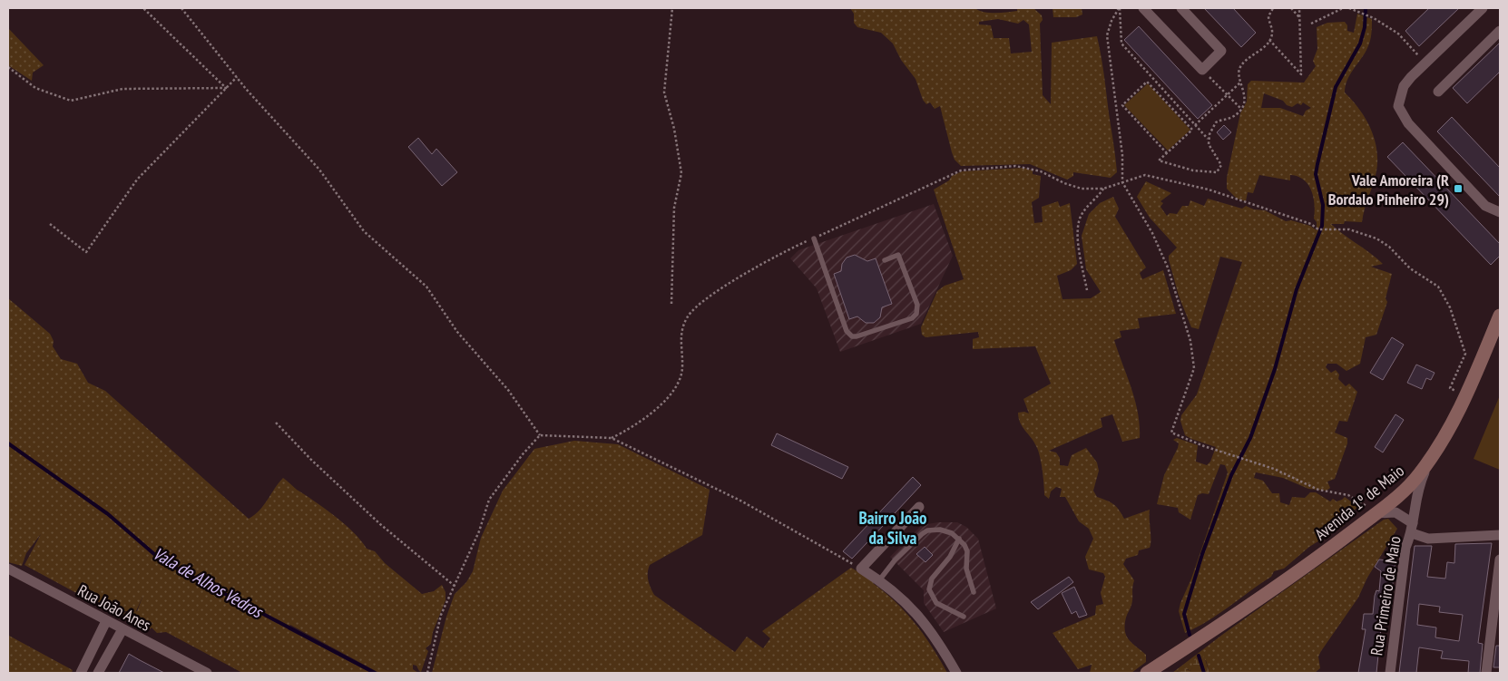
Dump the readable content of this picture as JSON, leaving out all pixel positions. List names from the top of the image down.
{
  "streets": {
    "main road": ["Avenida 1º de Maio"],
    "street": ["Rua Primeiro de Maio", "Rua João Anes"]
  },
  "crossings": [
    ["Avenida 1º de Maio", "Rua Primeiro de Maio"]
  ],
  "districts": ["Bairro João da Silva"],
  "water": ["Vala de Alhos Vedros"],
  "places": {
    "transit": ["Vale Amoreira (R Bordalo Pinheiro 29)"]
  }
}
